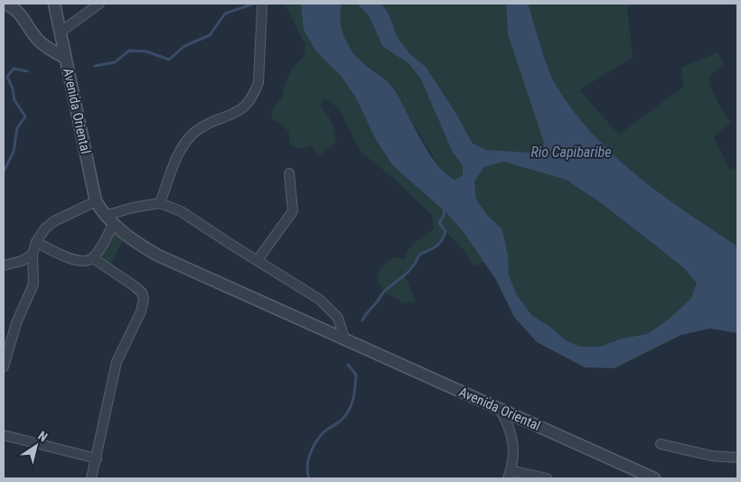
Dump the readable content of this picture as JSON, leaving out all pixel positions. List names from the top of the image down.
{
  "streets": {
    "street": ["Avenida Oriental"]
  },
  "water": ["Rio Capibaribe"],
  "north": "top right"
}
